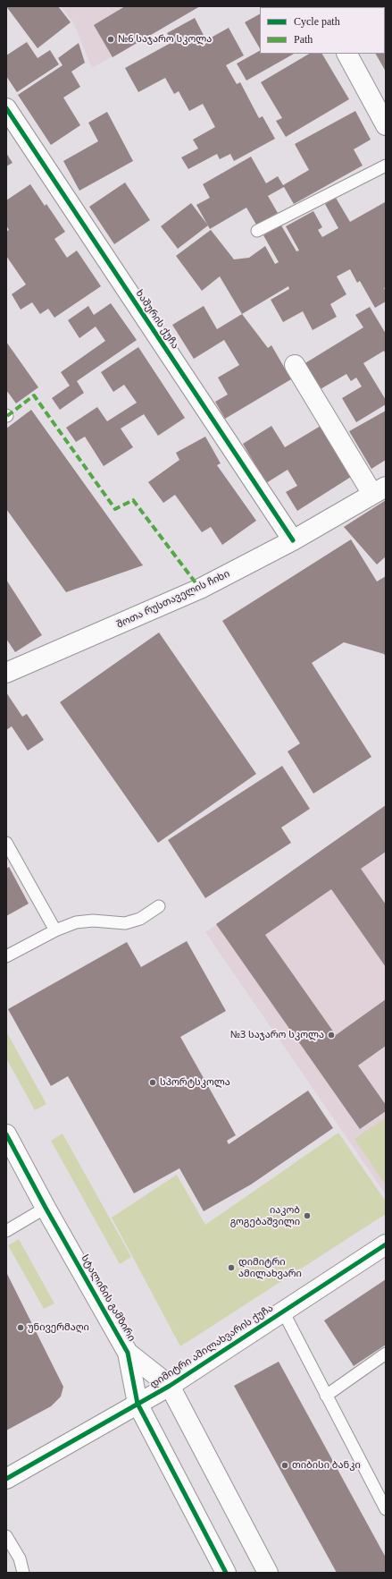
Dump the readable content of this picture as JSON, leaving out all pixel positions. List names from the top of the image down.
{
  "streets": {
    "street": [
      "ხაშურის ქუჩა",
      "შოთა რუსთაველის ჩიხი",
      "სტალინის გამზირი",
      "დიმიტრი ამილახვარის ქუჩა"
    ]
  },
  "crossings": [
    ["ხაშურის ქუჩა", "შოთა რუსთაველის ჩიხი"],
    ["სტალინის გამზირი", "დიმიტრი ამილახვარის ქუჩა"]
  ],
  "places": [
    "№6 საჯარო სკოლა",
    "№3 საჯარო სკოლა",
    "სპორტსკოლა",
    "იაკობ გოგებაშვილი",
    "დიმიტრი ამილახვარი",
    "უნივერმაღი",
    "თიბისი ბანკი"
  ],
  "legend": ["Cycle path", "Path"]
}
